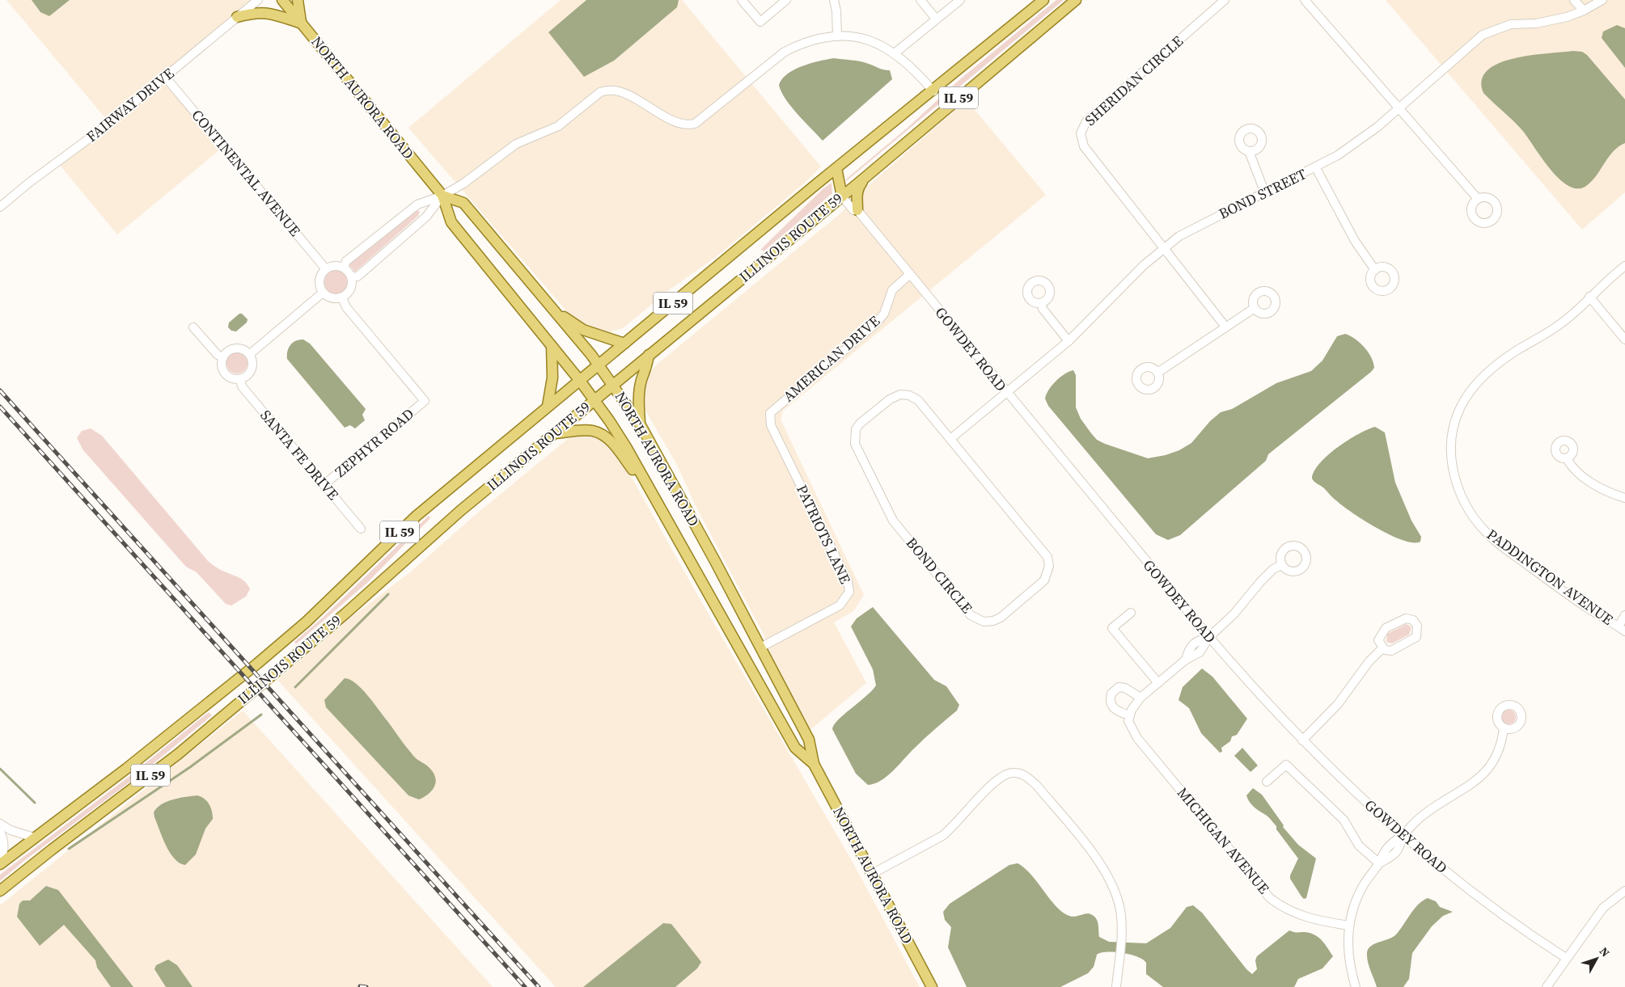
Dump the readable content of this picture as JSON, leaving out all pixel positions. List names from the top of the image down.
{
  "streets": {
    "main road": ["NORTH AURORA ROAD", "IL 59", "ILLINOIS ROUTE 59"],
    "street": [
      "SHERIDAN CIRCLE",
      "FAIRWAY DRIVE",
      "CONTINENTAL AVENUE",
      "BOND STREET",
      "GOWDEY ROAD",
      "AMERICAN DRIVE",
      "ZEPHYR ROAD",
      "SANTA FE DRIVE",
      "PATRIOTS LANE",
      "BOND CIRCLE",
      "PADDINGTON AVENUE",
      "MICHIGAN AVENUE"
    ]
  },
  "crossings": [
    ["SHERIDAN CIRCLE", "BOND STREET"],
    ["NORTH AURORA ROAD", "ILLINOIS ROUTE 59"],
    ["NORTH AURORA ROAD", "PATRIOTS LANE"],
    ["FAIRWAY DRIVE", "CONTINENTAL AVENUE"],
    ["CONTINENTAL AVENUE", "ZEPHYR ROAD"],
    ["BOND STREET", "GOWDEY ROAD"],
    ["BOND STREET", "BOND CIRCLE"],
    ["ILLINOIS ROUTE 59", "GOWDEY ROAD"],
    ["GOWDEY ROAD", "AMERICAN DRIVE"],
    ["AMERICAN DRIVE", "PATRIOTS LANE"],
    ["ZEPHYR ROAD", "SANTA FE DRIVE"]
  ],
  "north": "top right"
}
